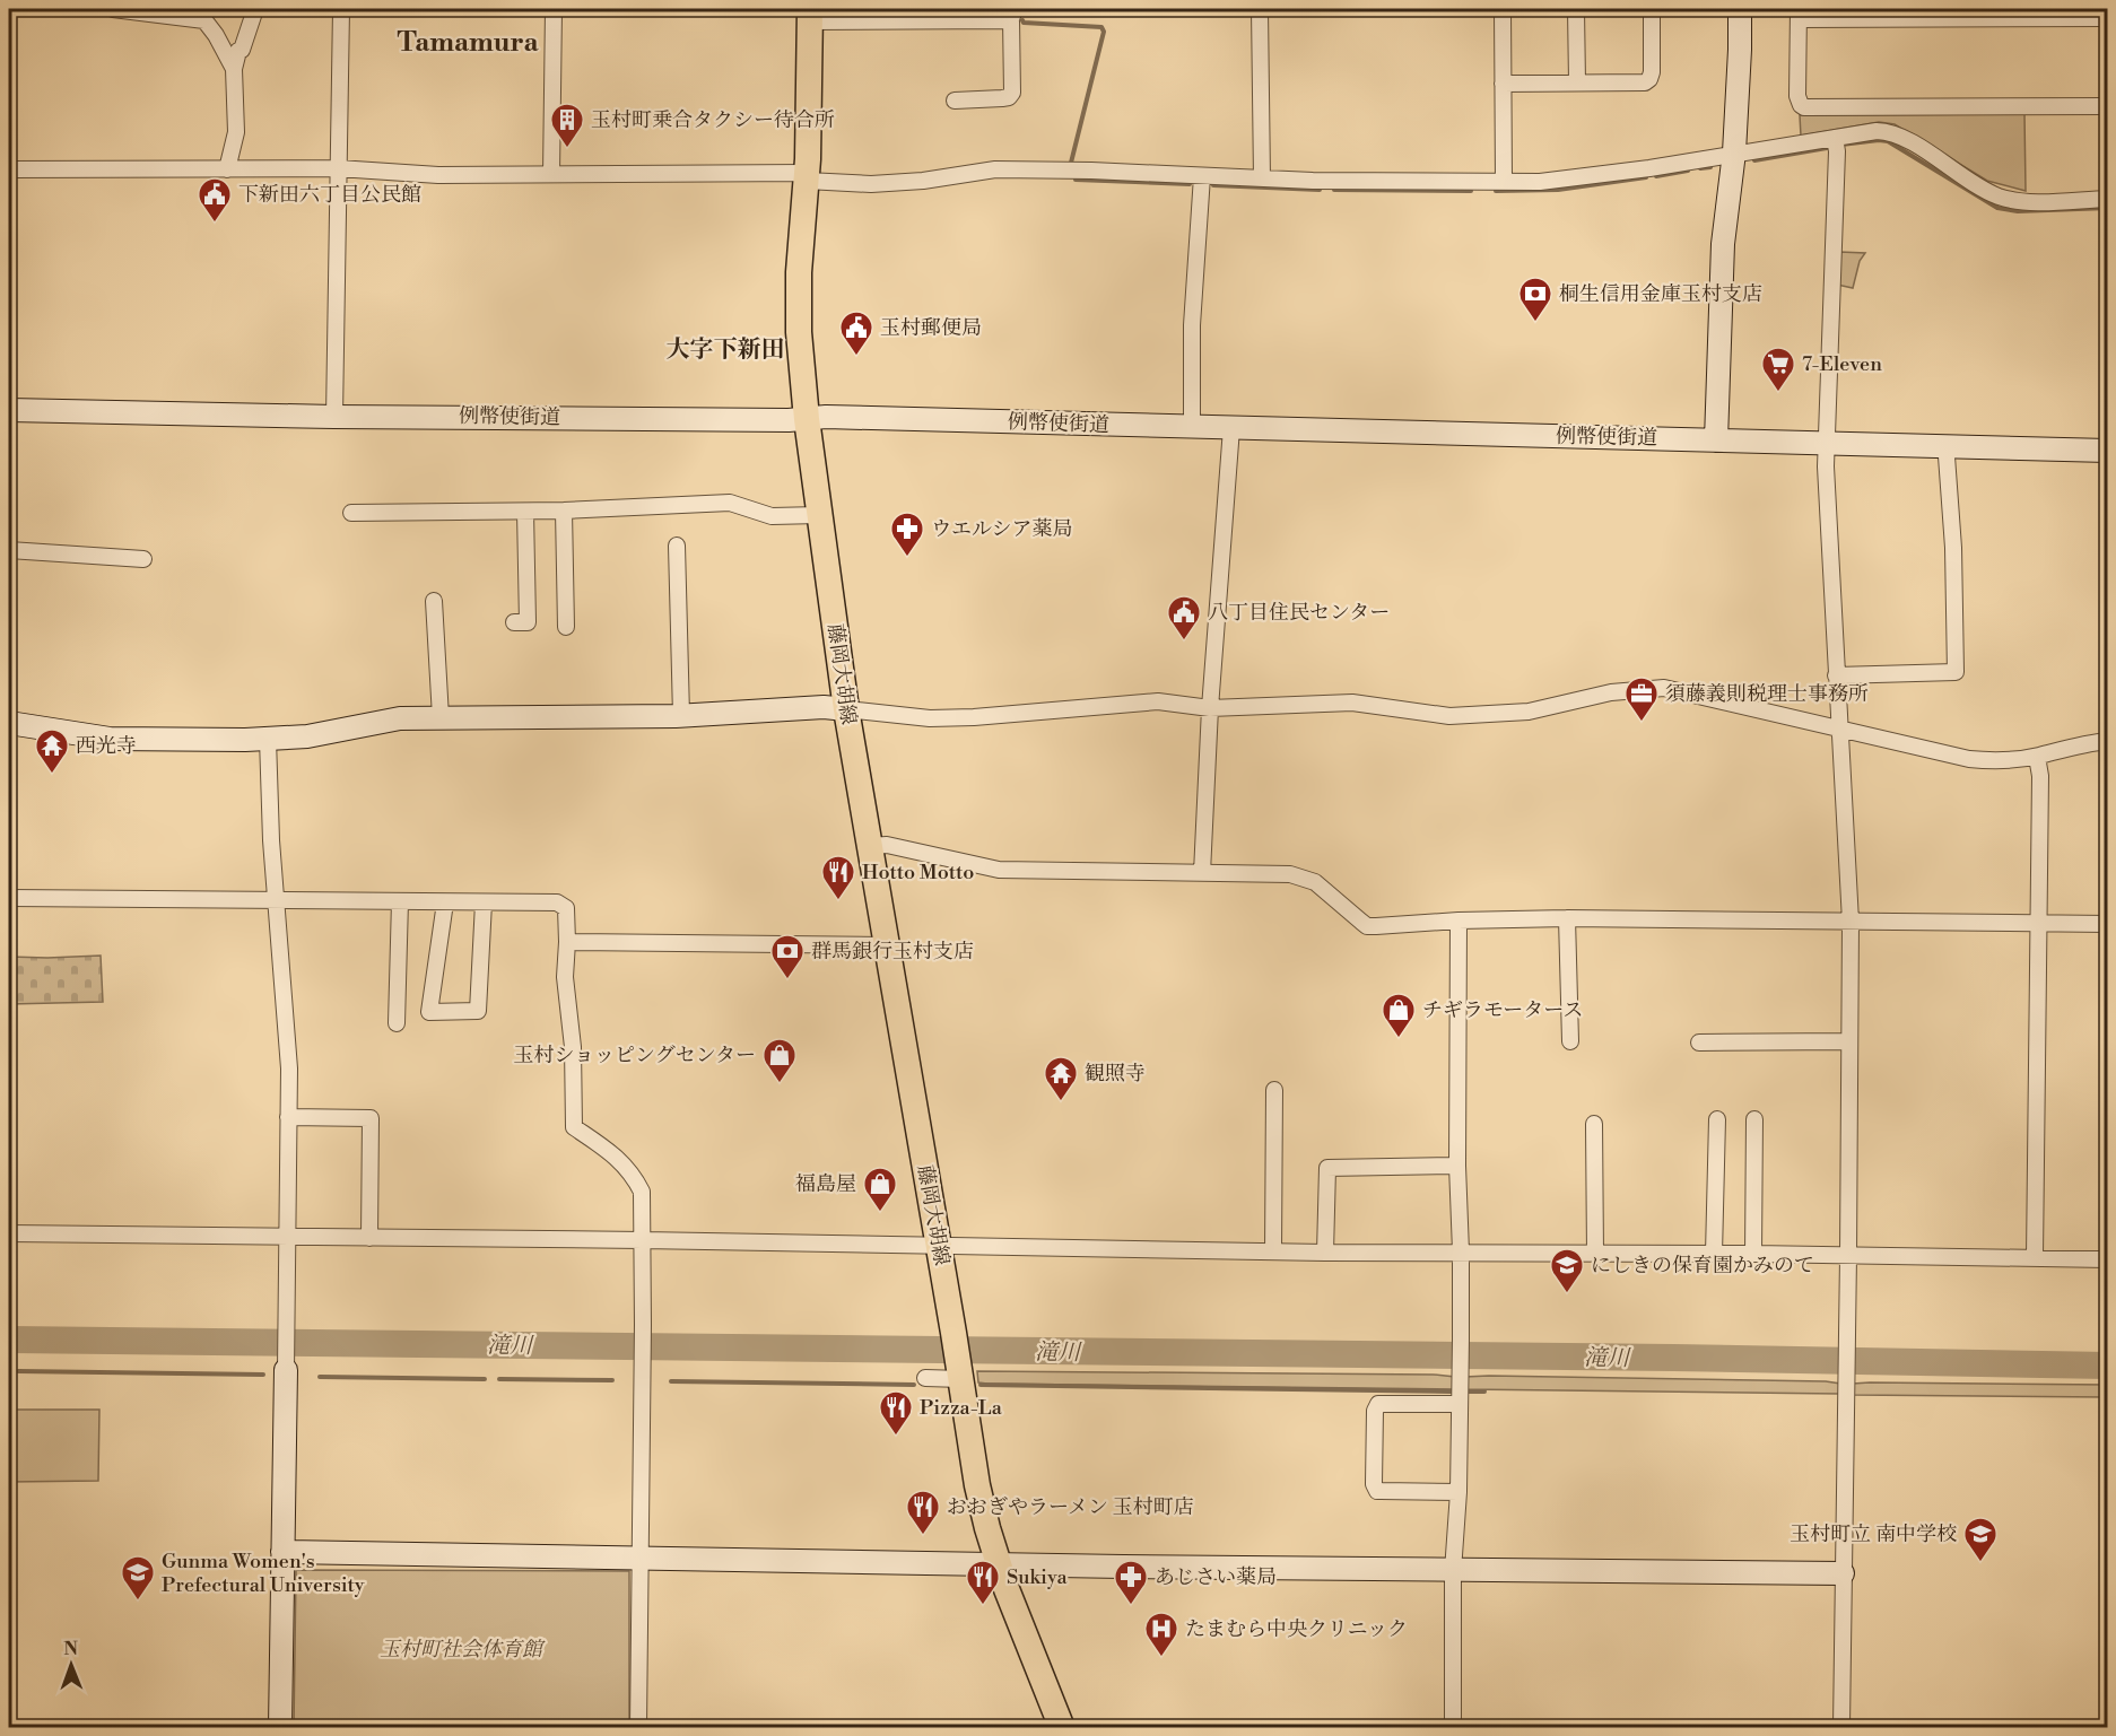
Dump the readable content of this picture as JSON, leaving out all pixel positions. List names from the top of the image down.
{
  "streets": {
    "main road": ["藤岡大胡線"],
    "street": ["例幣使街道"]
  },
  "crossings": [
    ["例幣使街道", "藤岡大胡線"]
  ],
  "districts": ["Tamamura", "大字下新田"],
  "water": ["滝川"],
  "parks": ["玉村町社会体育館"],
  "places": {
    "building": ["玉村町乗合タクシー待合所"],
    "public building": ["下新田六丁目公民館", "玉村郵便局", "八丁目住民センター"],
    "bank": ["桐生信用金庫玉村支店", "群馬銀行玉村支店"],
    "supermarket": ["7-Eleven"],
    "pharmacy": ["ウエルシア薬局", "あじさい薬局"],
    "office": ["須藤義則税理士事務所"],
    "temple": ["西光寺", "観照寺"],
    "restaurant": [
      "Hotto Motto",
      "Pizza-La",
      "おおぎやラーメン 玉村町店",
      "Sukiya"
    ],
    "shop": ["チギラモータース", "玉村ショッピングセンター", "福島屋"],
    "school or university": ["にしきの保育園かみのて", "玉村町立 南中学校", "Gunma Women's Prefectural University"],
    "hospital": ["たまむら中央クリニック"]
  },
  "north": "top"
}
